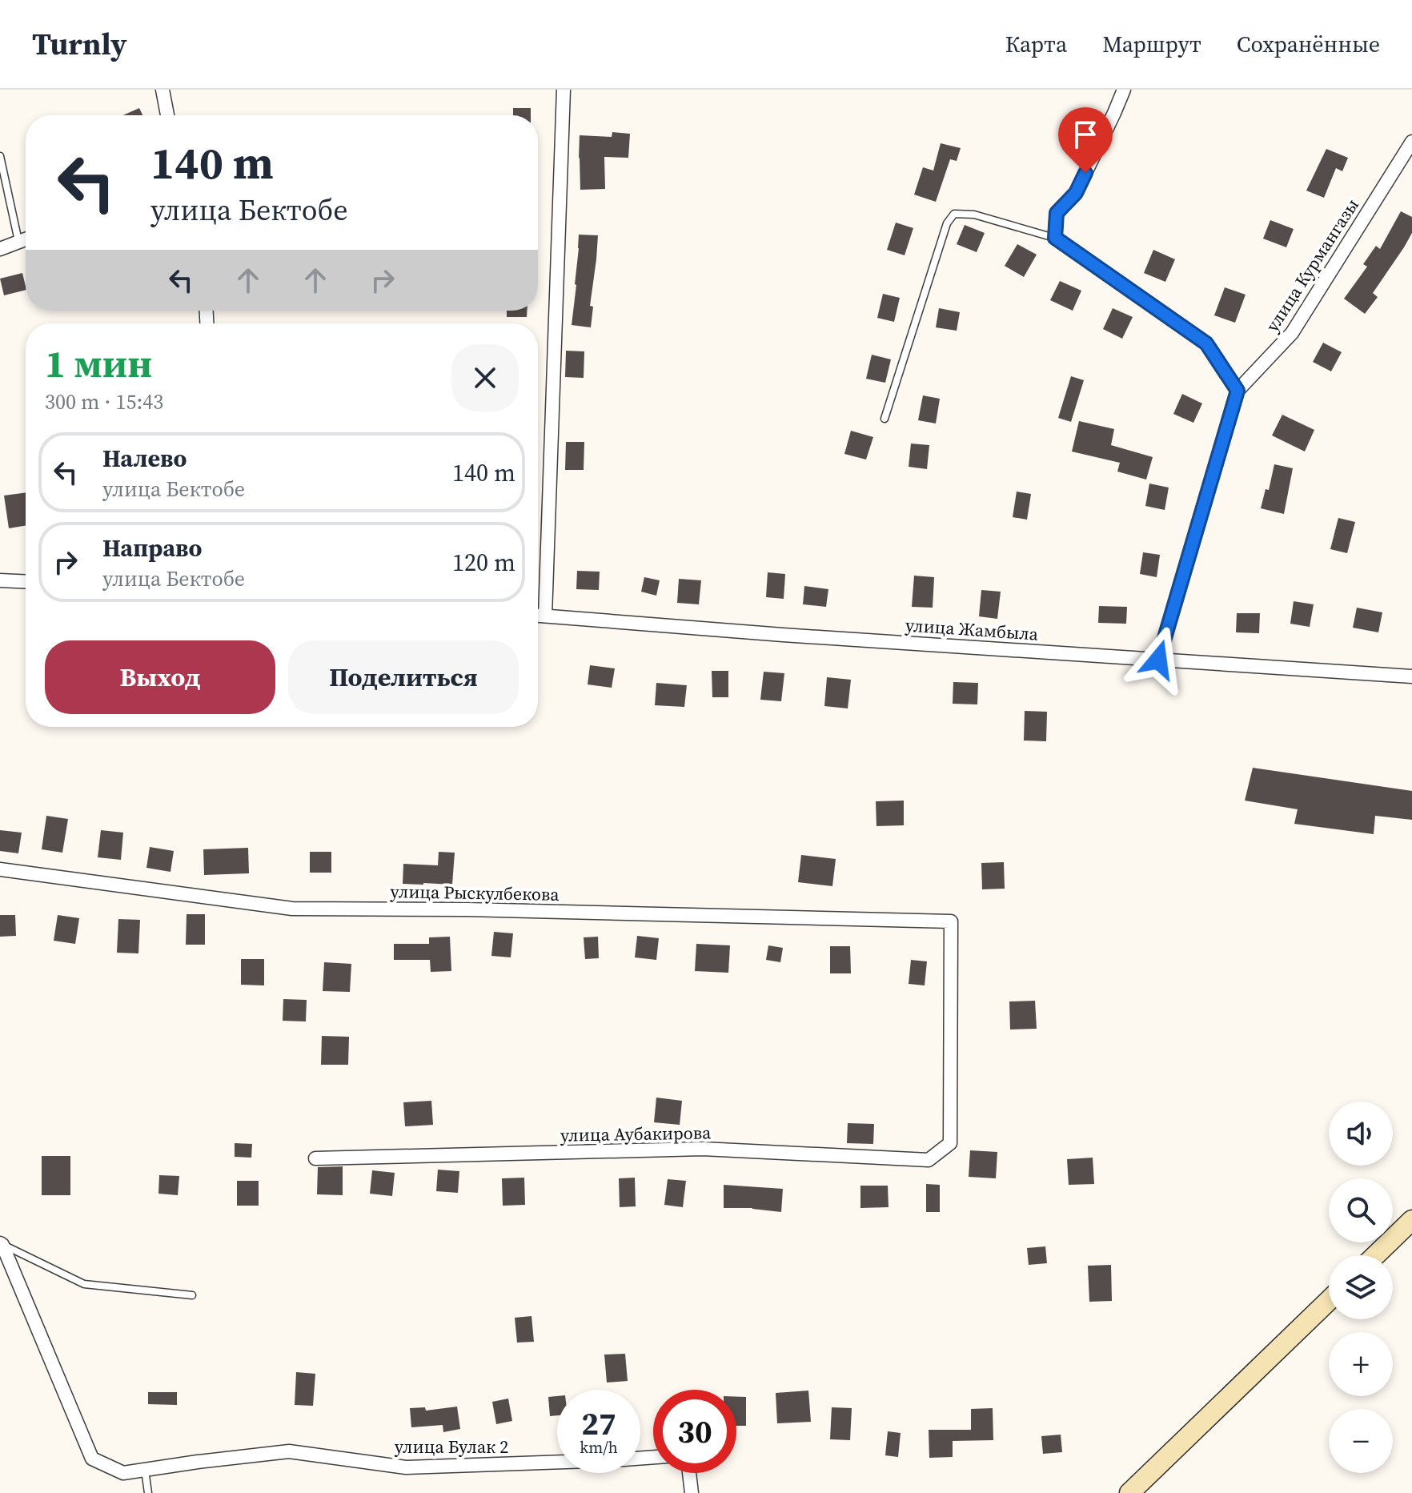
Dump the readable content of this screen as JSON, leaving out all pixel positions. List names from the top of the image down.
{
  "streets": {
    "street": [
      "улица Курмангазы",
      "улица Жамбыла",
      "улица Рыскулбекова",
      "улица Аубакирова",
      "улица Булак 2"
    ]
  },
  "crossings": [
    ["улица Курмангазы", "улица Жамбыла"],
    ["улица Рыскулбекова", "улица Аубакирова"]
  ],
  "page": {
    "header": "Turnly",
    "nav": ["Карта", "Маршрут", "Сохранённые"],
    "turn": ["140 m", "улица Бектобе"],
    "heading": ["1 мин", "300 m · 15:43"],
    "list": [
      {
        "name": "Налево",
        "note": "улица Бектобе",
        "value": "140 m"
      },
      {
        "name": "Направо",
        "note": "улица Бектобе",
        "value": "120 m"
      }
    ],
    "buttons": ["Выход", "Поделиться"],
    "map_buttons": ["+", "−"],
    "speed": "27 km/h",
    "limit": "30"
  }
}
